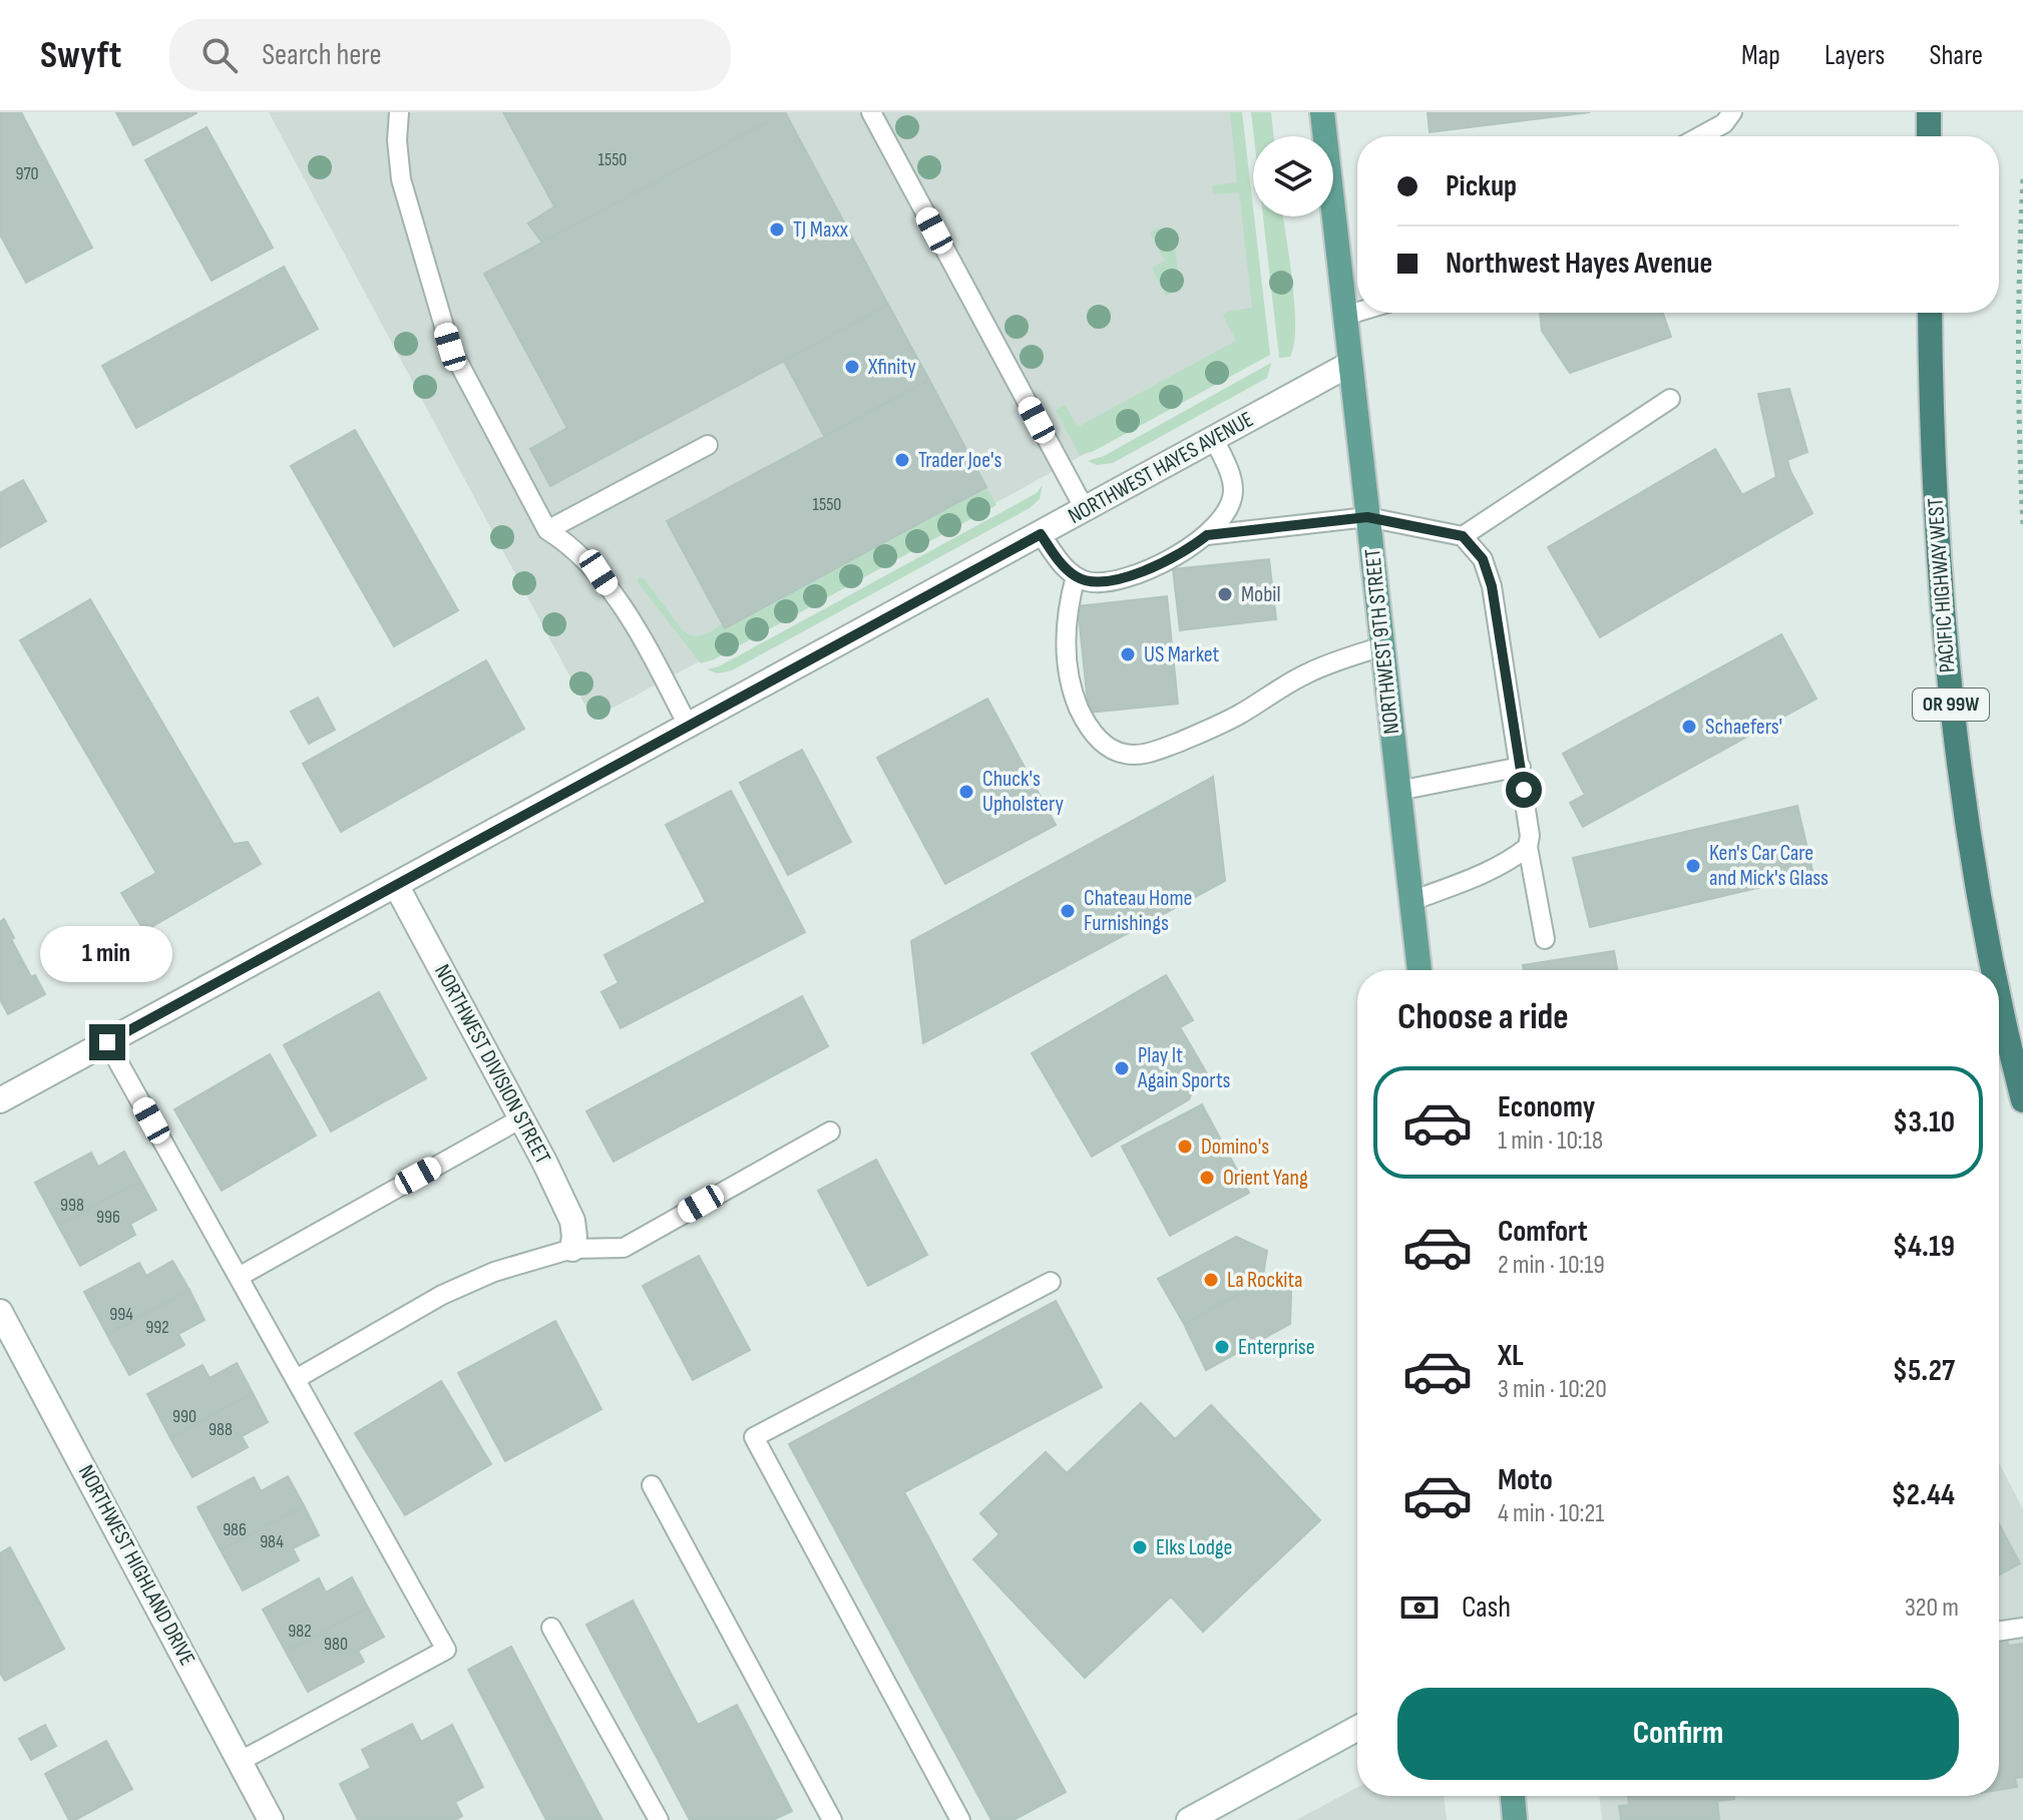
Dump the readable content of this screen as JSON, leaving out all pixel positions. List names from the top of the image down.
{
  "streets": {
    "highway": ["PACIFIC HIGHWAY WEST", "OR 99W"],
    "main road": ["NORTHWEST 9TH STREET"],
    "street": ["NORTHWEST HAYES AVENUE", "NORTHWEST DIVISION STREET", "NORTHWEST HIGHLAND DRIVE"]
  },
  "crossings": [
    ["NORTHWEST HAYES AVENUE", "NORTHWEST 9TH STREET"],
    ["NORTHWEST HAYES AVENUE", "NORTHWEST DIVISION STREET"]
  ],
  "places": [
    "TJ Maxx",
    "Xfinity",
    "Trader Joe's",
    "Mobil",
    "US Market",
    "Schaefers'",
    "Chuck's Upholstery",
    "Ken's Car Care and Mick's Glass",
    "Chateau Home Furnishings",
    "Play It Again Sports",
    "Domino's",
    "Orient Yang",
    "La Rockita",
    "Enterprise",
    "Elks Lodge"
  ],
  "house_numbers": [
    "1550",
    "970",
    "1550",
    "998",
    "996",
    "994",
    "992",
    "990",
    "988",
    "986",
    "984",
    "982",
    "980"
  ],
  "page": {
    "header": "Swyft",
    "search": "Search here",
    "nav": ["Map", "Layers", "Share"],
    "banner": ["Pickup", "Northwest Hayes Avenue"],
    "bubble": "1 min",
    "heading": "Choose a ride",
    "list": [
      {
        "name": "Economy",
        "note": "1 min · 10:18",
        "value": "$3.10"
      },
      {
        "name": "Comfort",
        "note": "2 min · 10:19",
        "value": "$4.19"
      },
      {
        "name": "XL",
        "note": "3 min · 10:20",
        "value": "$5.27"
      },
      {
        "name": "Moto",
        "note": "4 min · 10:21",
        "value": "$2.44"
      }
    ],
    "pay": ["Cash", "320 m"],
    "buttons": "Confirm"
  }
}
